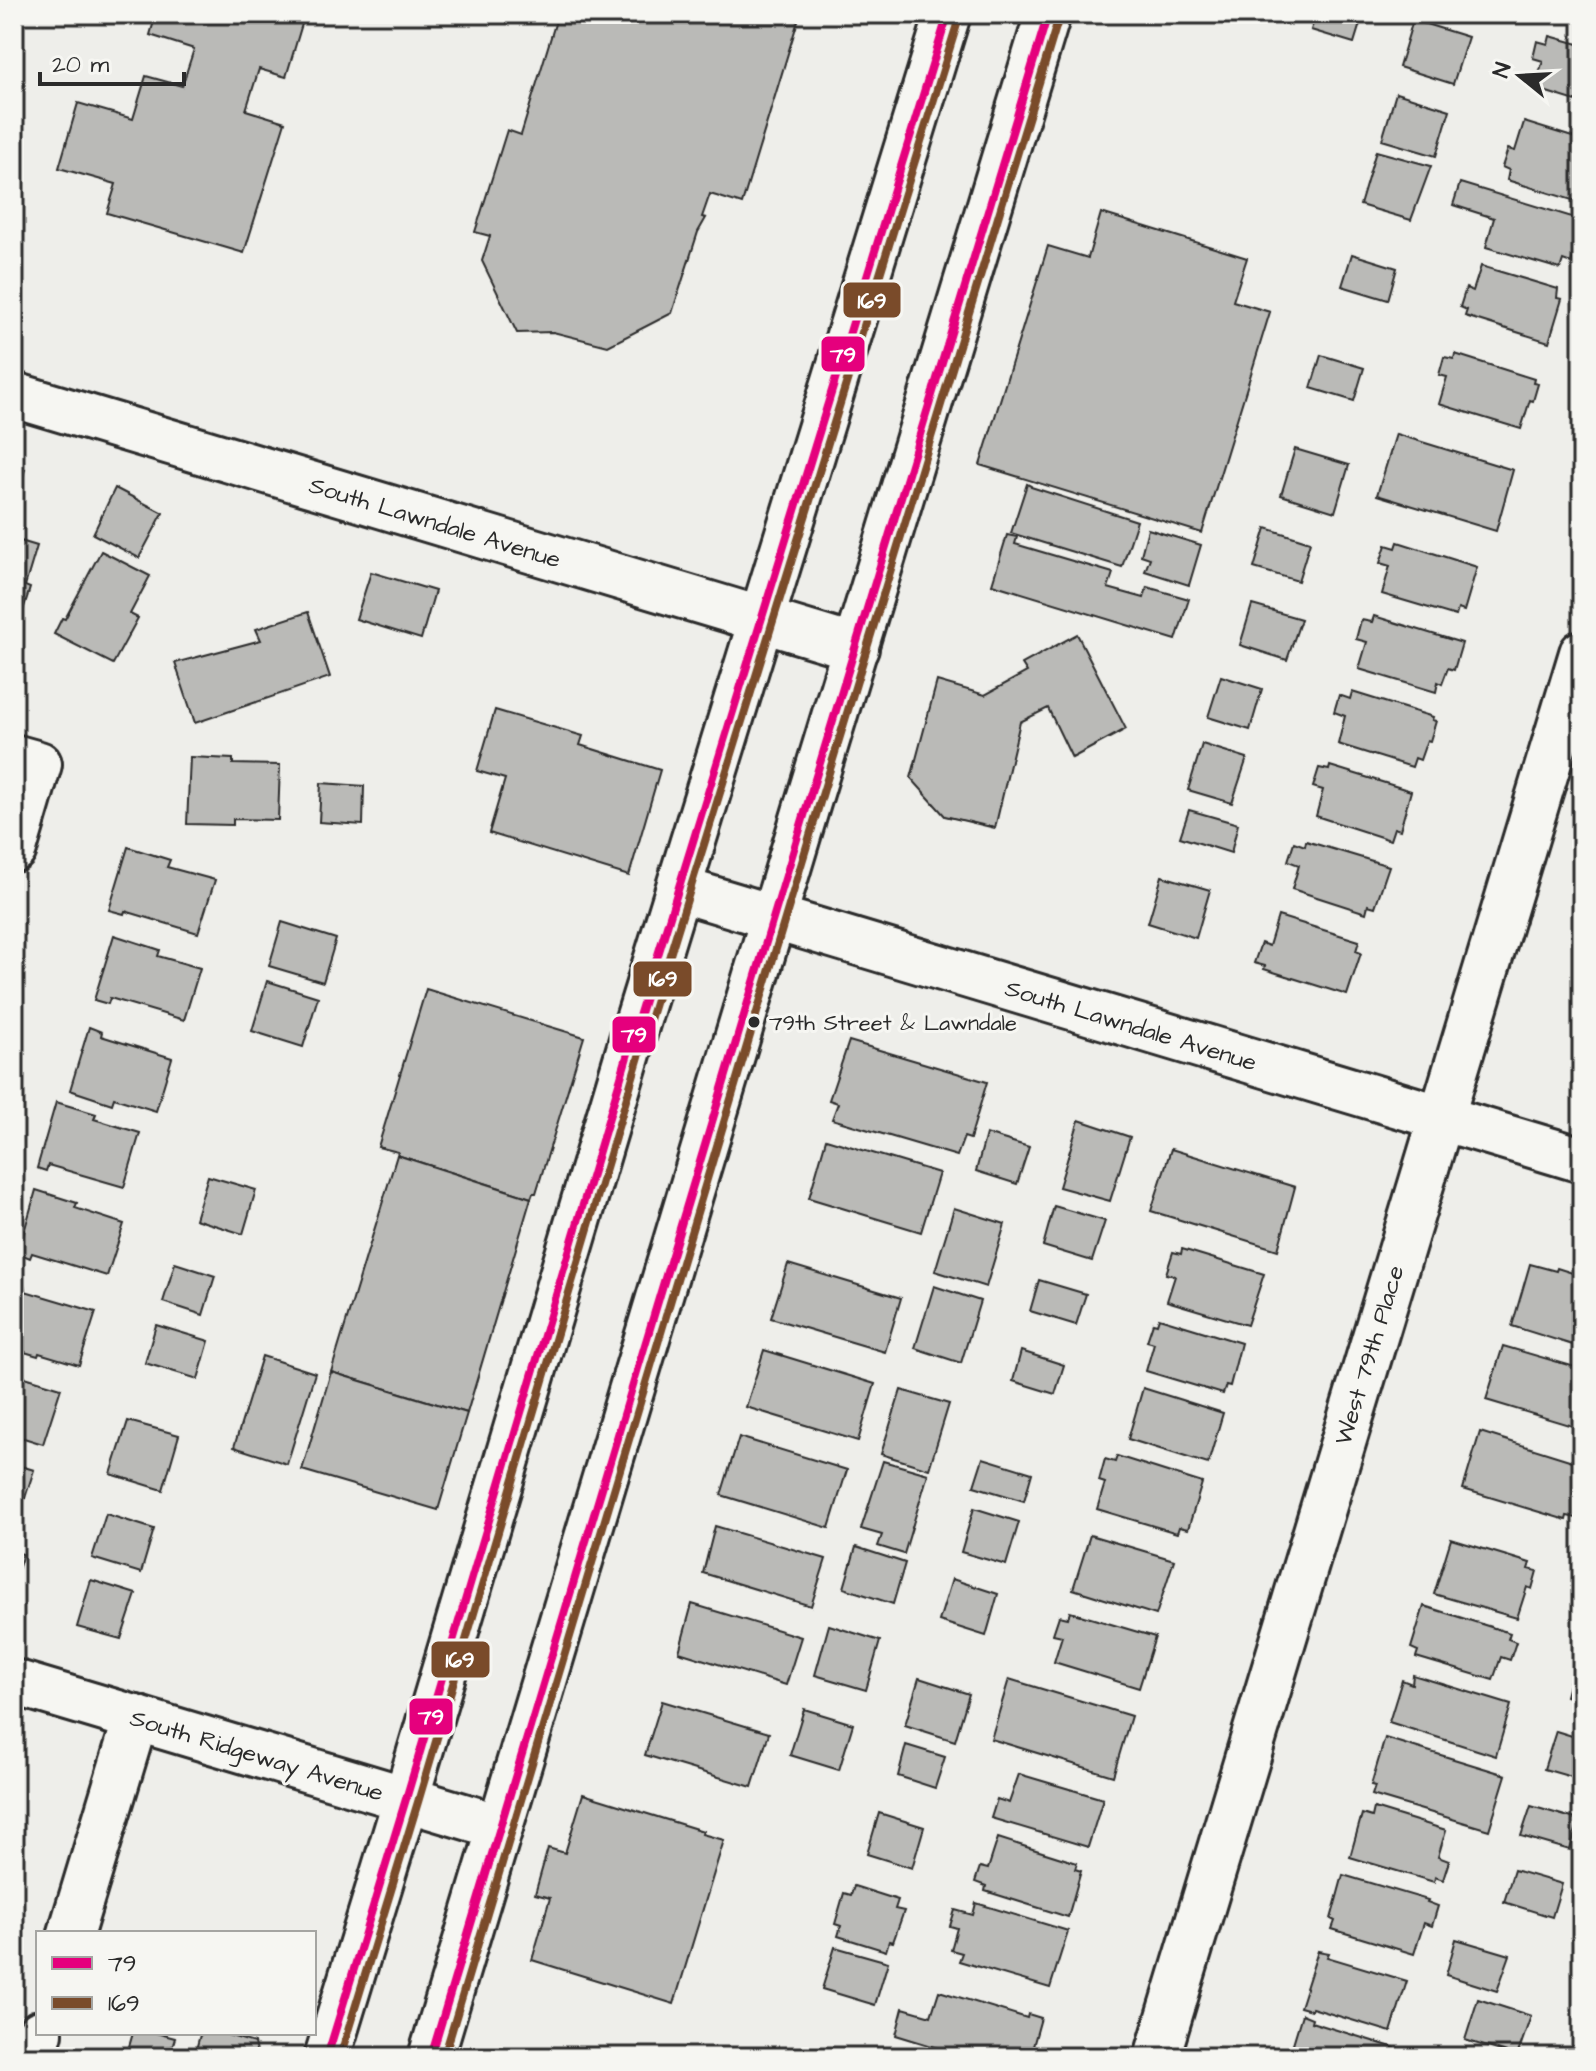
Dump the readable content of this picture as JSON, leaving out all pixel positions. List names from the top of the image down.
{
  "streets": {
    "main road": ["South Lawndale Avenue", "West 79th Place", "South Ridgeway Avenue"]
  },
  "crossings": [
    ["South Lawndale Avenue", "West 79th Place"]
  ],
  "places": ["79th Street & Lawndale"],
  "lines": ["transit line 79", "transit line 169"],
  "legend": ["79", "169"],
  "scale_bar": "20 m",
  "north": "left"
}
